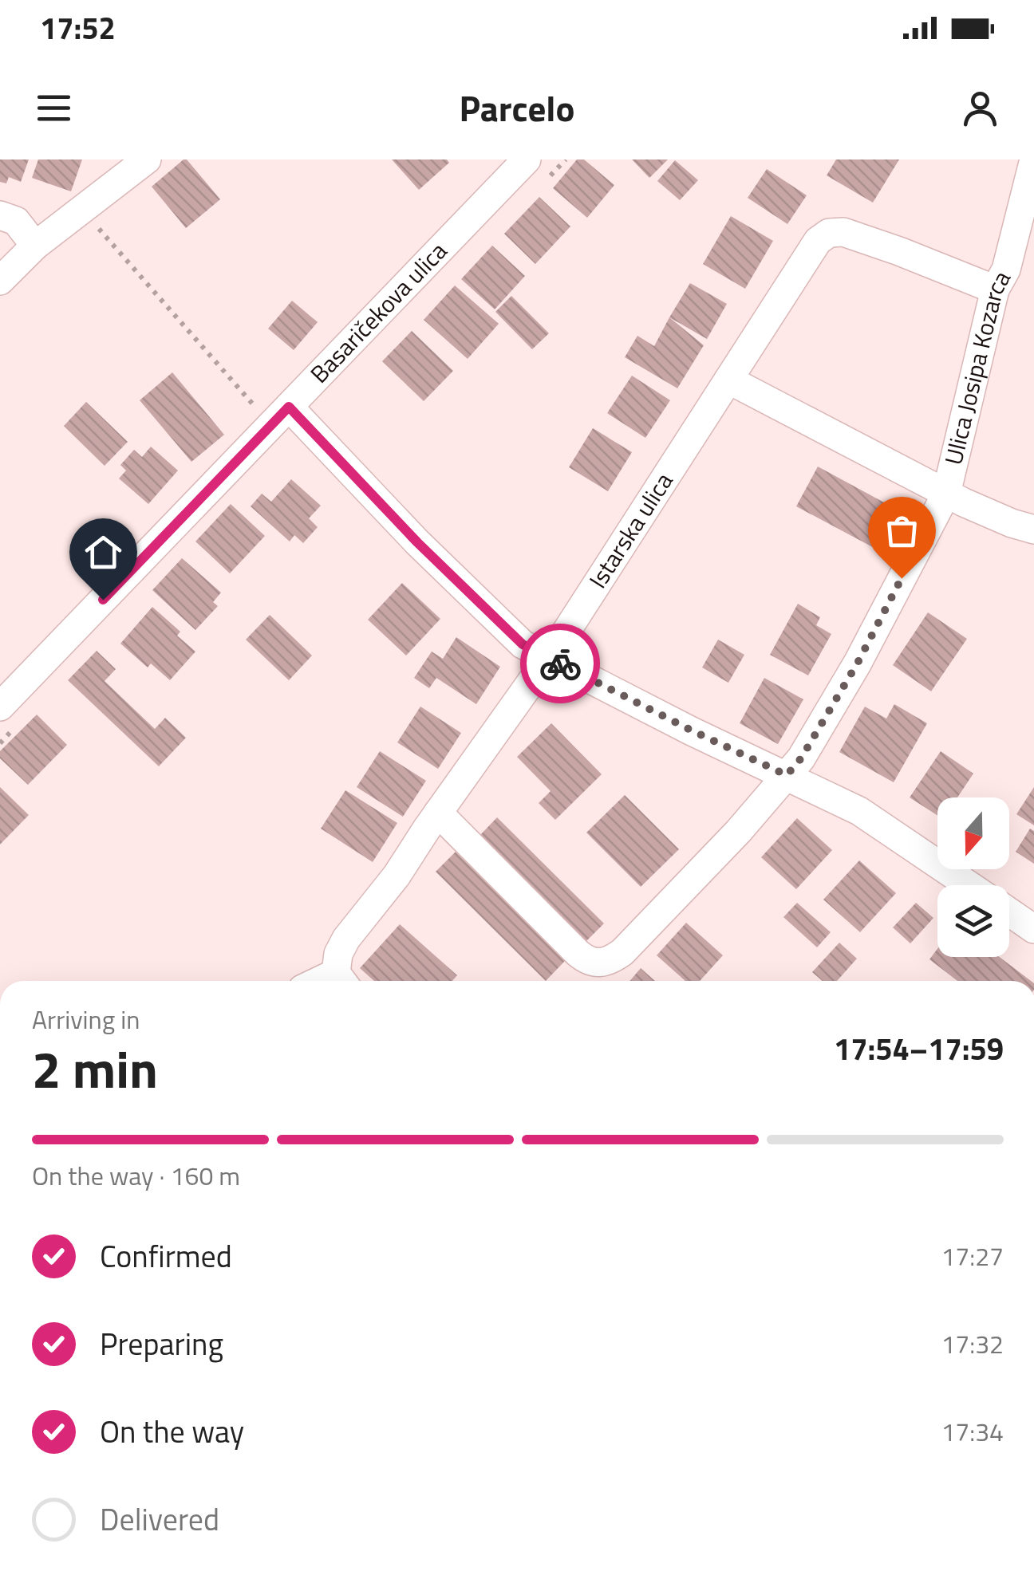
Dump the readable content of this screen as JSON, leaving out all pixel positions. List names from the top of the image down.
{
  "streets": {
    "street": ["Basaričekova ulica", "Ulica Josipa Kozarca", "Istarska ulica"]
  },
  "crossings": [
    ["Ulica Josipa Kozarca", "Istarska ulica"]
  ],
  "north": "bottom",
  "page": {
    "status": "17:52",
    "header": "Parcelo",
    "heading": ["2 min", "Arriving in", "17:54–17:59"],
    "bar": "On the way · 160 m",
    "list": [
      ["Confirmed", "17:27"],
      ["Preparing", "17:32"],
      ["On the way", "17:34"],
      "Delivered"
    ]
  }
}
